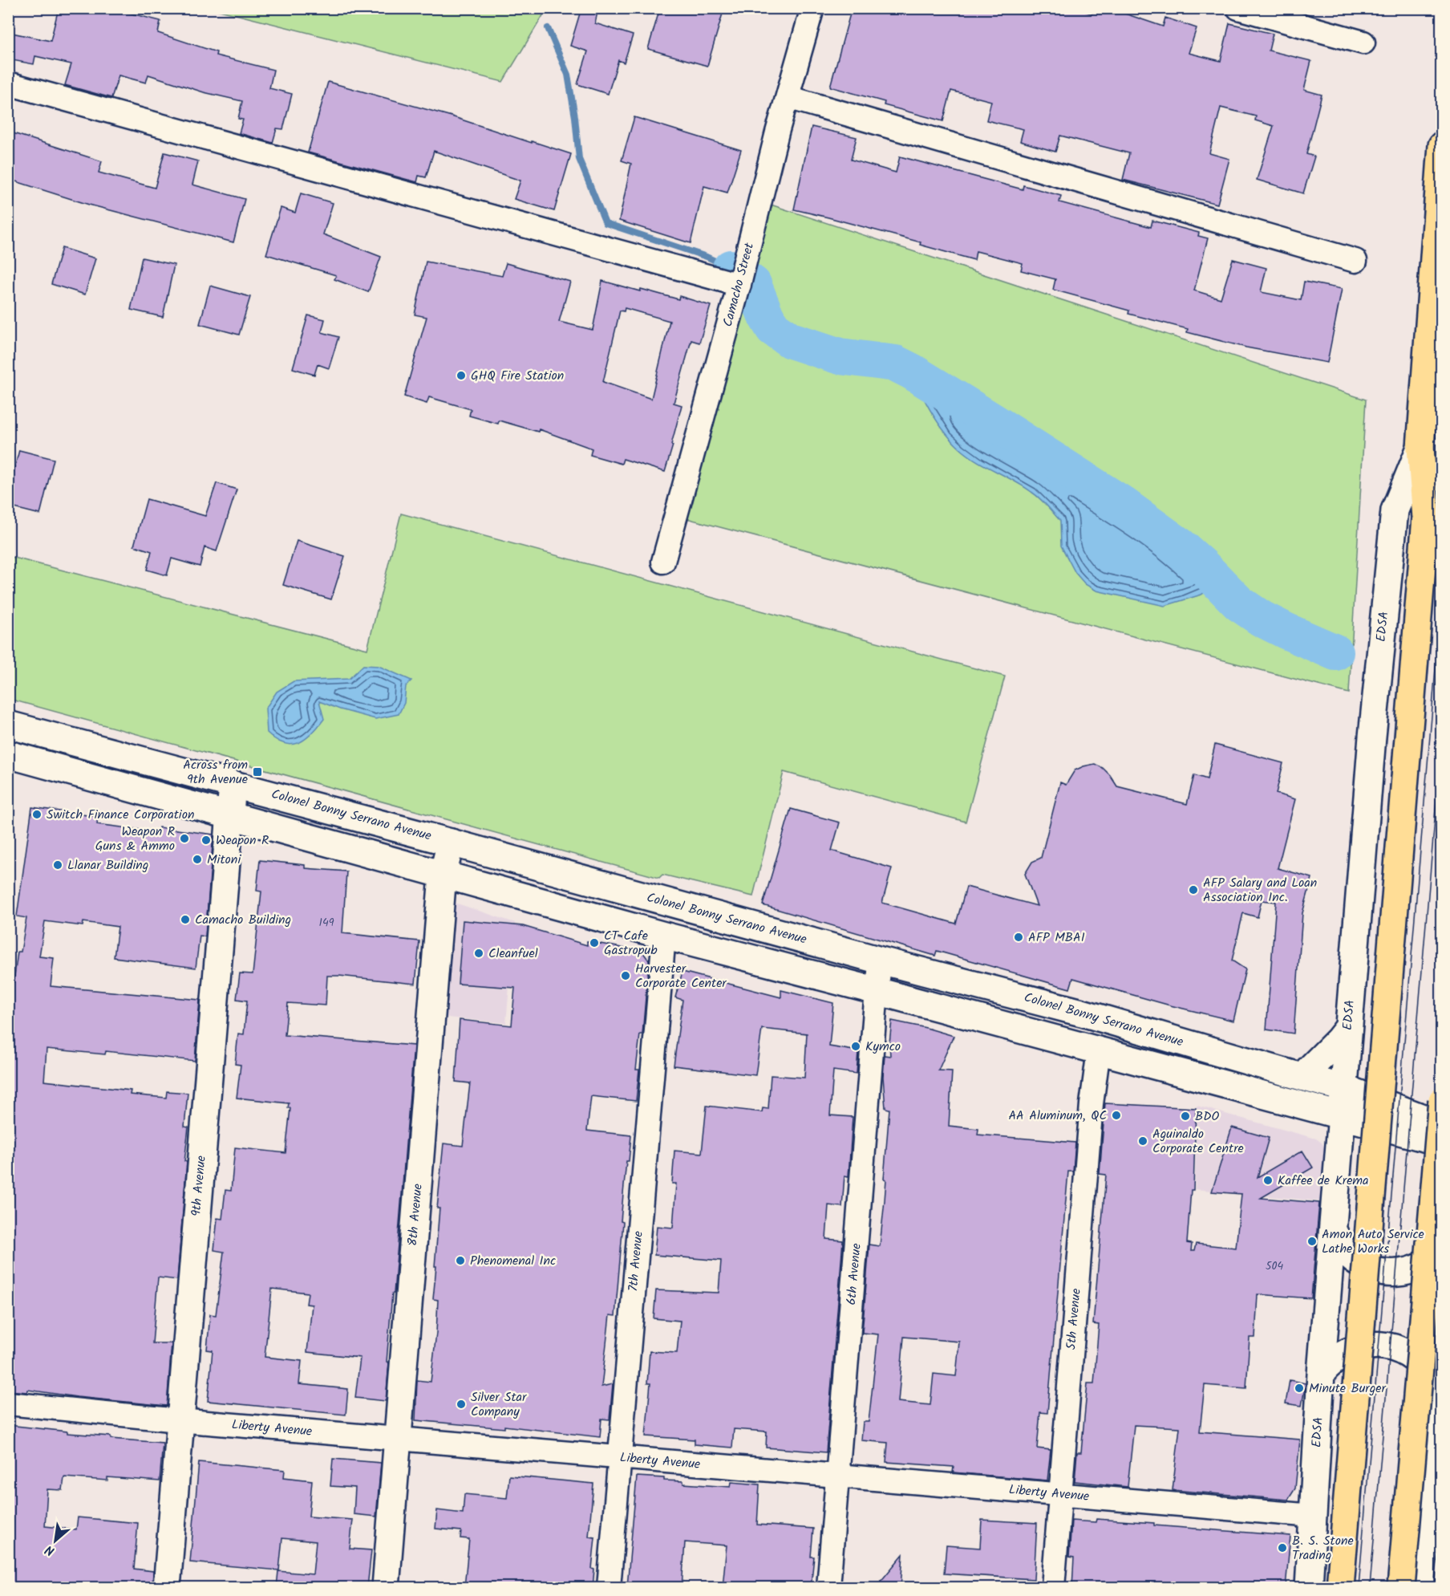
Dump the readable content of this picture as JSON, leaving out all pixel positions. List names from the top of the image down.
{
  "streets": {
    "highway": ["EDSA"],
    "main road": ["Colonel Bonny Serrano Avenue", "9th Avenue", "8th Avenue"],
    "street": [
      "Camacho Street",
      "7th Avenue",
      "6th Avenue",
      "5th Avenue",
      "Liberty Avenue"
    ]
  },
  "crossings": [
    ["EDSA", "Colonel Bonny Serrano Avenue"],
    ["EDSA", "Liberty Avenue"],
    ["Colonel Bonny Serrano Avenue", "9th Avenue"],
    ["Colonel Bonny Serrano Avenue", "8th Avenue"],
    ["Colonel Bonny Serrano Avenue", "6th Avenue"],
    ["9th Avenue", "Liberty Avenue"],
    ["8th Avenue", "Liberty Avenue"],
    ["7th Avenue", "Liberty Avenue"],
    ["6th Avenue", "Liberty Avenue"],
    ["5th Avenue", "Liberty Avenue"]
  ],
  "places": {
    "other": [
      "GHQ Fire Station",
      "Switch Finance Corporation",
      "Weapon R Guns & Ammo",
      "Weapon R",
      "Mitoni",
      "Llanar Building",
      "AFP Salary and Loan Association Inc.",
      "Camacho Building",
      "AFP MBAI",
      "CT Cafe Gastropub",
      "Cleanfuel",
      "Harvester Corporate Center",
      "Kymco",
      "AA Aluminum, QC",
      "BDO",
      "Aguinaldo Corporate Centre",
      "Kaffee de Krema",
      "Amon Auto Service Lathe Works",
      "Phenomenal Inc",
      "Minute Burger",
      "Silver Star Company",
      "B. S. Stone Trading"
    ],
    "transit": ["Across from 9th Avenue"]
  },
  "house_numbers": ["149", "504"],
  "north": "bottom left"
}
